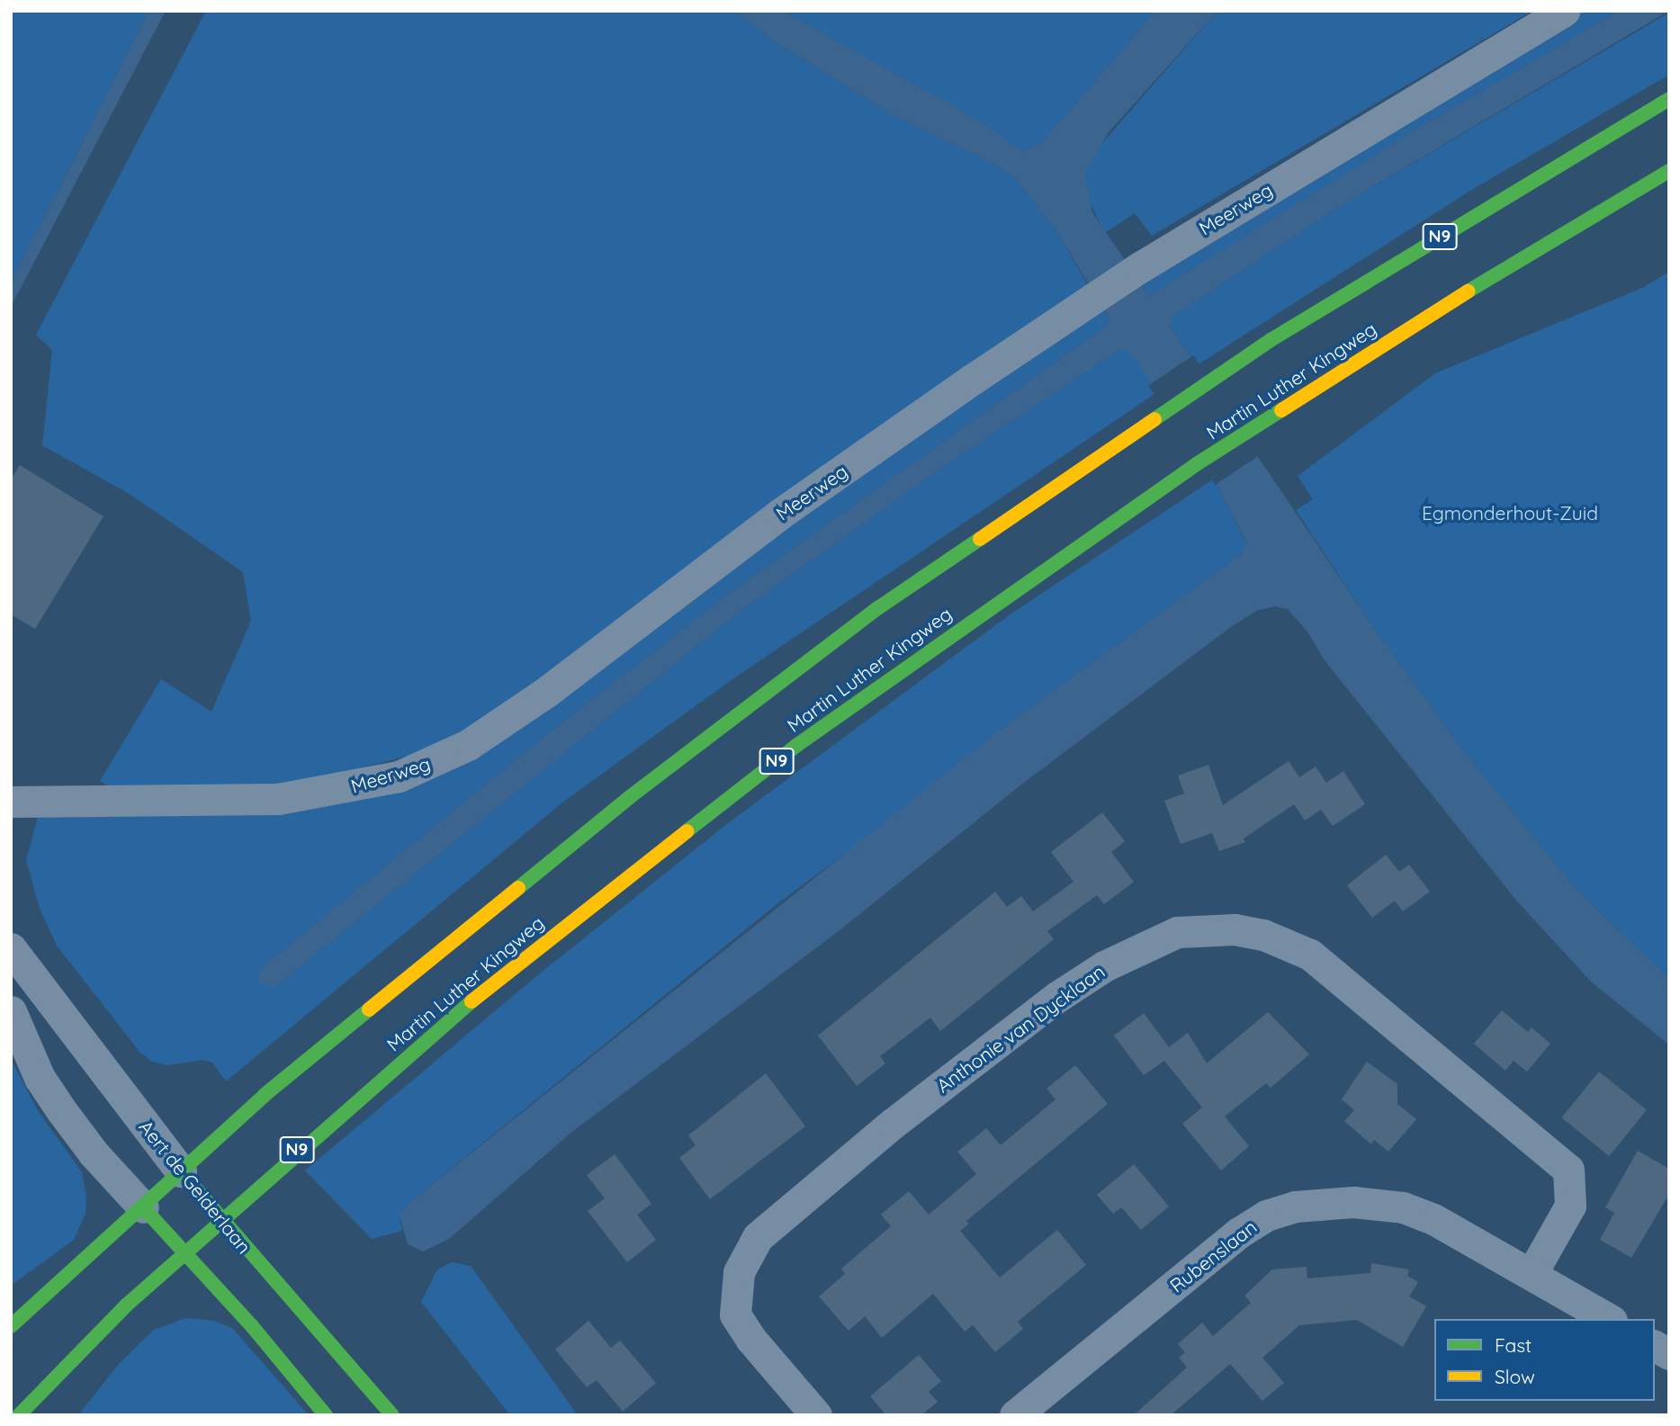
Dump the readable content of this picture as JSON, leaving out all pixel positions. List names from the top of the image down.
{
  "streets": {
    "main road": ["N9", "Martin Luther Kingweg", "Aert de Gelderlaan"],
    "street": ["Meerweg", "Anthonie van Dycklaan", "Rubenslaan"]
  },
  "crossings": [
    ["Martin Luther Kingweg", "Aert de Gelderlaan"],
    ["Anthonie van Dycklaan", "Rubenslaan"]
  ],
  "parks": ["Egmonderhout-Zuid"],
  "legend": ["Fast", "Slow"]
}
